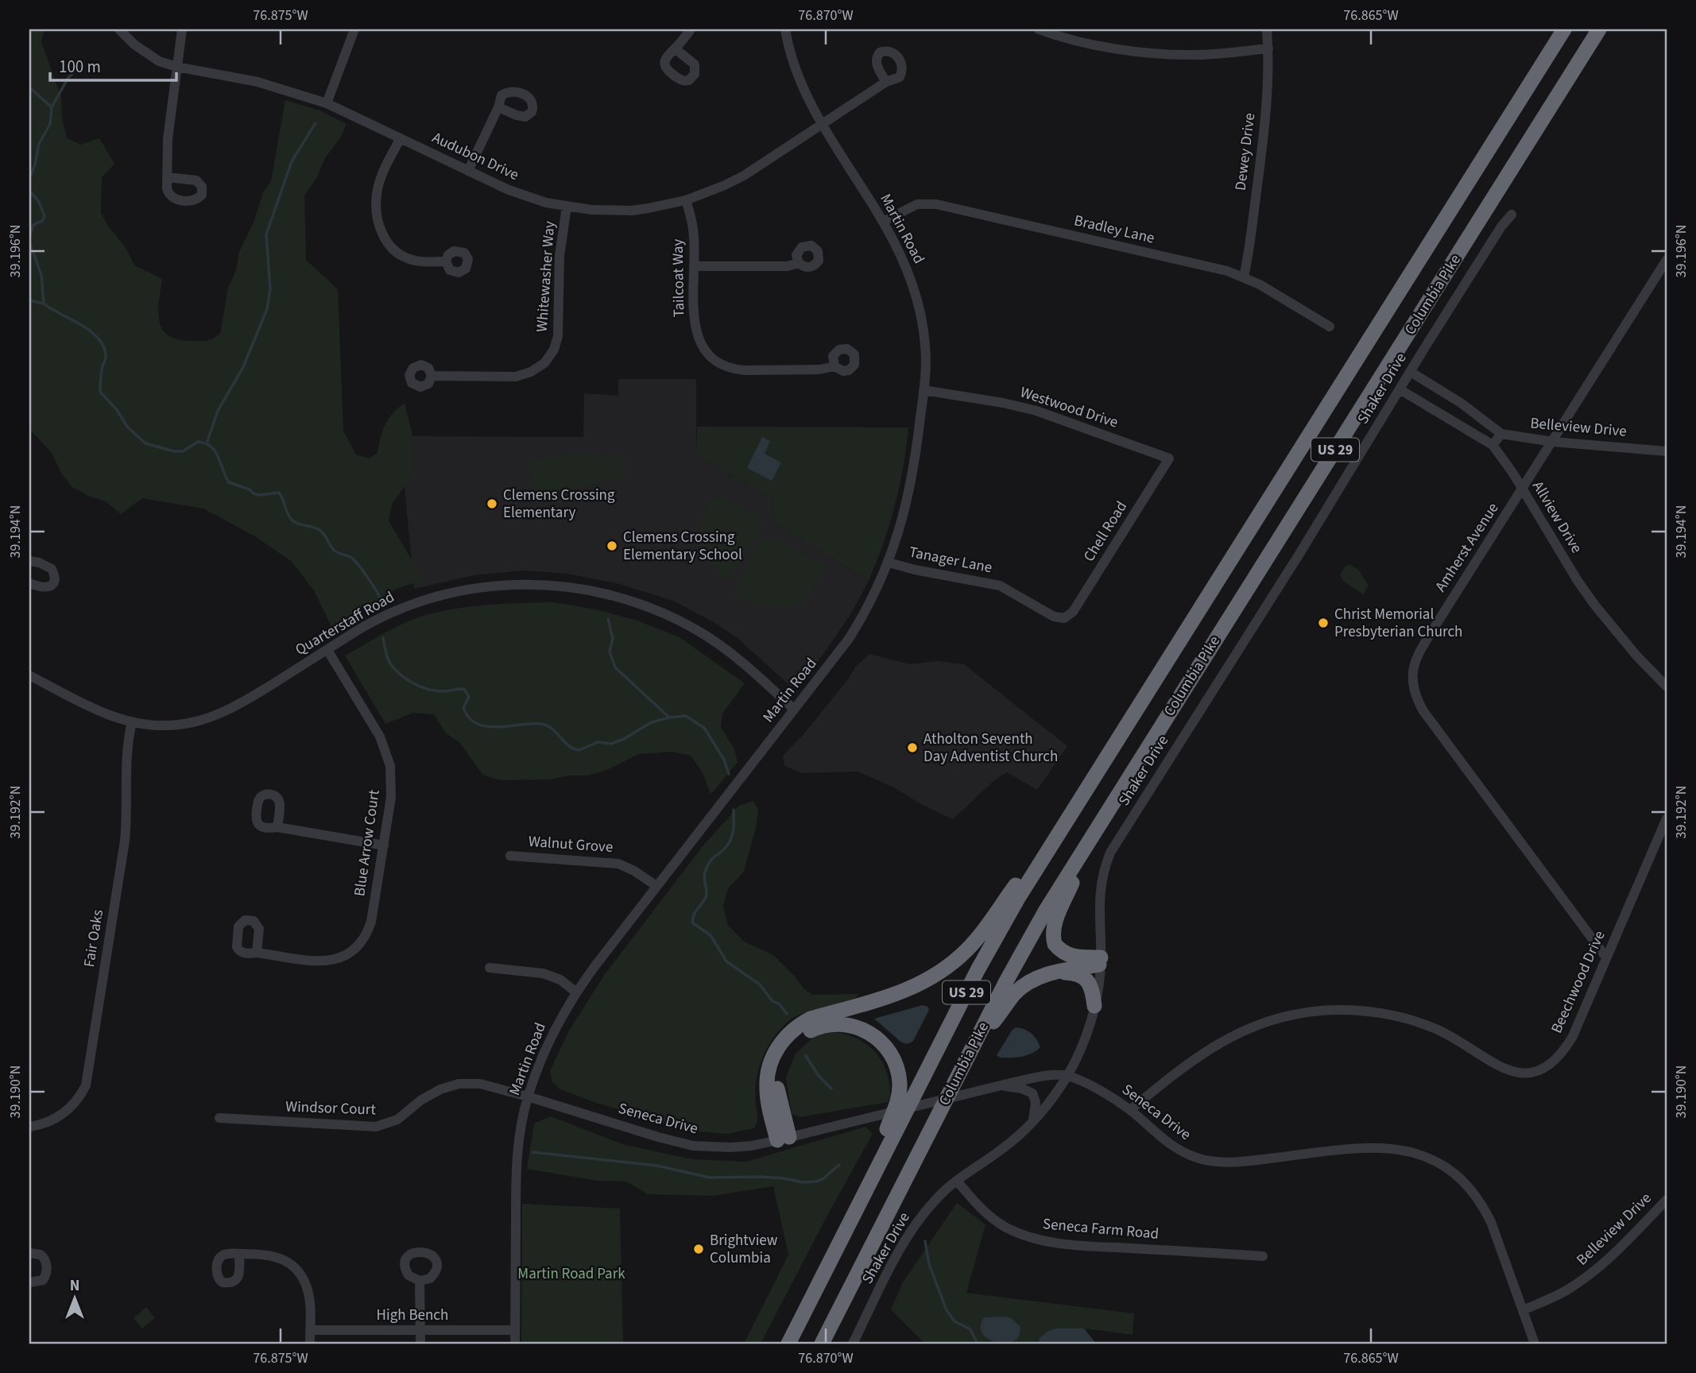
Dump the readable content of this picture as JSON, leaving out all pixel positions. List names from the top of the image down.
{
  "streets": {
    "highway": ["Columbia Pike", "US 29"],
    "street": [
      "Dewey Drive",
      "Audubon Drive",
      "Martin Road",
      "Bradley Lane",
      "Whitewasher Way",
      "Tailcoat Way",
      "Shaker Drive",
      "Westwood Drive",
      "Belleview Drive",
      "Allview Drive",
      "Chell Road",
      "Amherst Avenue",
      "Tanager Lane",
      "Quarterstaff Road",
      "Blue Arrow Court",
      "Walnut Grove",
      "Fair Oaks",
      "Beechwood Drive",
      "Windsor Court",
      "Seneca Drive",
      "Seneca Farm Road",
      "High Bench"
    ]
  },
  "crossings": [
    ["Dewey Drive", "Bradley Lane"],
    ["Audubon Drive", "Martin Road"],
    ["Audubon Drive", "Whitewasher Way"],
    ["Audubon Drive", "Tailcoat Way"],
    ["Martin Road", "Bradley Lane"],
    ["Martin Road", "Westwood Drive"],
    ["Martin Road", "Tanager Lane"],
    ["Martin Road", "Quarterstaff Road"],
    ["Martin Road", "Walnut Grove"],
    ["Martin Road", "Windsor Court"],
    ["Martin Road", "Seneca Drive"],
    ["Martin Road", "High Bench"],
    ["Shaker Drive", "Allview Drive"],
    ["Shaker Drive", "Seneca Drive"],
    ["Shaker Drive", "Seneca Farm Road"],
    ["Westwood Drive", "Chell Road"],
    ["Belleview Drive", "Amherst Avenue"],
    ["Belleview Drive", "Seneca Drive"],
    ["Allview Drive", "Amherst Avenue"],
    ["Chell Road", "Tanager Lane"],
    ["Amherst Avenue", "Beechwood Drive"],
    ["Quarterstaff Road", "Blue Arrow Court"],
    ["Quarterstaff Road", "Fair Oaks"],
    ["Beechwood Drive", "Seneca Drive"],
    ["Windsor Court", "Seneca Drive"]
  ],
  "parks": ["Martin Road Park"],
  "places": [
    "Clemens Crossing Elementary",
    "Clemens Crossing Elementary School",
    "Christ Memorial Presbyterian Church",
    "Atholton Seventh Day Adventist Church",
    "Brightview Columbia"
  ],
  "scale_bar": "100 m",
  "north": "top",
  "coordinates": [
    "76.875°W",
    "76.870°W",
    "76.865°W",
    "39.196°N",
    "39.194°N",
    "39.192°N",
    "39.190°N"
  ]
}
